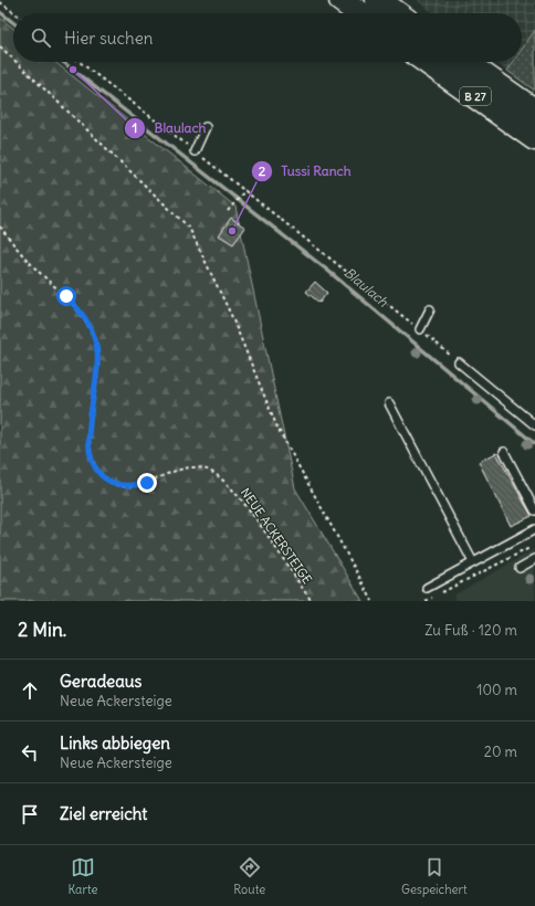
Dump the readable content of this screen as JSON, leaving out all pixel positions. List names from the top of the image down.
{
  "streets": {
    "highway": ["B 27"],
    "path": ["NEUE ACKERSTEIGE"]
  },
  "water": ["Blaulach"],
  "places": ["Blaulach", "Tussi Ranch"],
  "page": {
    "search": "Hier suchen",
    "heading": ["2 Min.", "Zu Fuß · 120 m"],
    "list": [
      ["Geradeaus", "Neue Ackersteige", "100 m"],
      ["Links abbiegen", "Neue Ackersteige", "20 m"],
      "Ziel erreicht"
    ],
    "nav": ["Karte", "Route", "Gespeichert"]
  }
}
